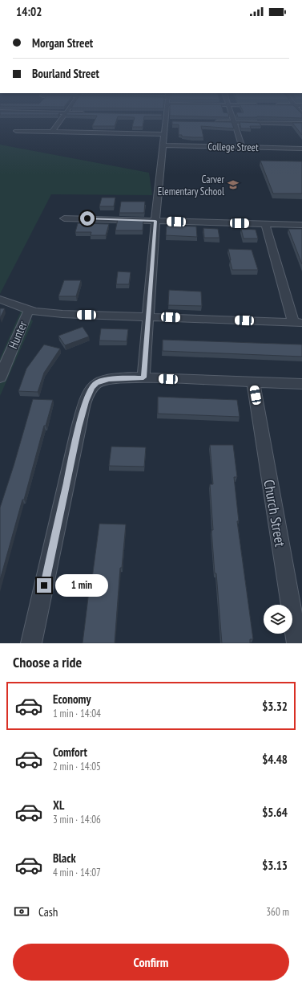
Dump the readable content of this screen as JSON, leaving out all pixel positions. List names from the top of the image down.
{
  "streets": {
    "street": ["College Street", "Hunter", "Church Street"]
  },
  "places": {
    "school or university": ["Carver Elementary School"]
  },
  "page": {
    "status": "14:02",
    "banner": ["Morgan Street", "Bourland Street"],
    "bubble": "1 min",
    "heading": "Choose a ride",
    "list": [
      {
        "name": "Economy",
        "note": "1 min · 14:04",
        "value": "$3.32"
      },
      {
        "name": "Comfort",
        "note": "2 min · 14:05",
        "value": "$4.48"
      },
      {
        "name": "XL",
        "note": "3 min · 14:06",
        "value": "$5.64"
      },
      {
        "name": "Black",
        "note": "4 min · 14:07",
        "value": "$3.13"
      }
    ],
    "pay": ["Cash", "360 m"],
    "buttons": "Confirm"
  }
}
